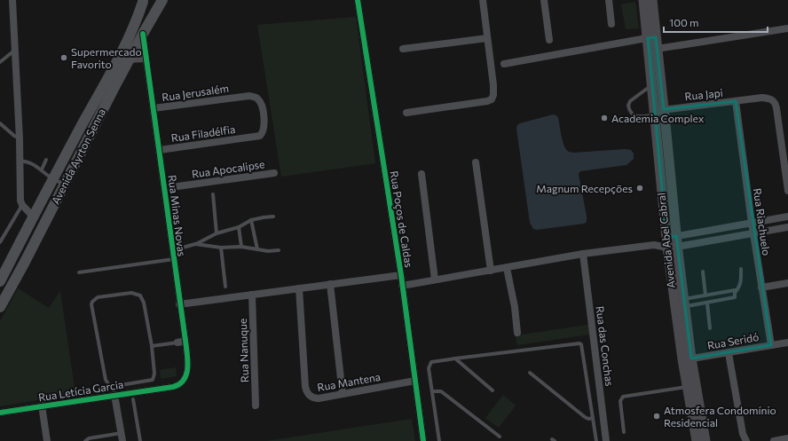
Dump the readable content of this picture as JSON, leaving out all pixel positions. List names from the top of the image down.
{
  "streets": {
    "main road": ["Avenida Ayrton Senna", "Avenida Abel Cabral"],
    "street": [
      "Rua Jerusalém",
      "Rua Japi",
      "Rua Filadélfia",
      "Rua Apocalipse",
      "Rua Minas Novas",
      "Rua Poços de Caldas",
      "Rua Riachuelo",
      "Rua Seridó",
      "Rua das Conchas",
      "Rua Nanuque",
      "Rua Mantena",
      "Rua Letícia Garcia"
    ]
  },
  "crossings": [
    ["Rua Jerusalém", "Rua Filadélfia"],
    ["Rua Jerusalém", "Rua Minas Novas"],
    ["Rua Japi", "Rua Riachuelo"],
    ["Rua Japi", "Avenida Abel Cabral"],
    ["Rua Filadélfia", "Rua Minas Novas"],
    ["Avenida Ayrton Senna", "Rua Minas Novas"],
    ["Rua Apocalipse", "Rua Minas Novas"],
    ["Rua Minas Novas", "Rua Letícia Garcia"],
    ["Rua Poços de Caldas", "Rua Mantena"],
    ["Rua Riachuelo", "Rua Seridó"],
    ["Avenida Abel Cabral", "Rua Seridó"]
  ],
  "places": [
    "Supermercado Favorito",
    "Academia Complex",
    "Magnum Recepções",
    "Atmosfera Condomínio Residencial"
  ],
  "scale_bar": "100 m"
}
